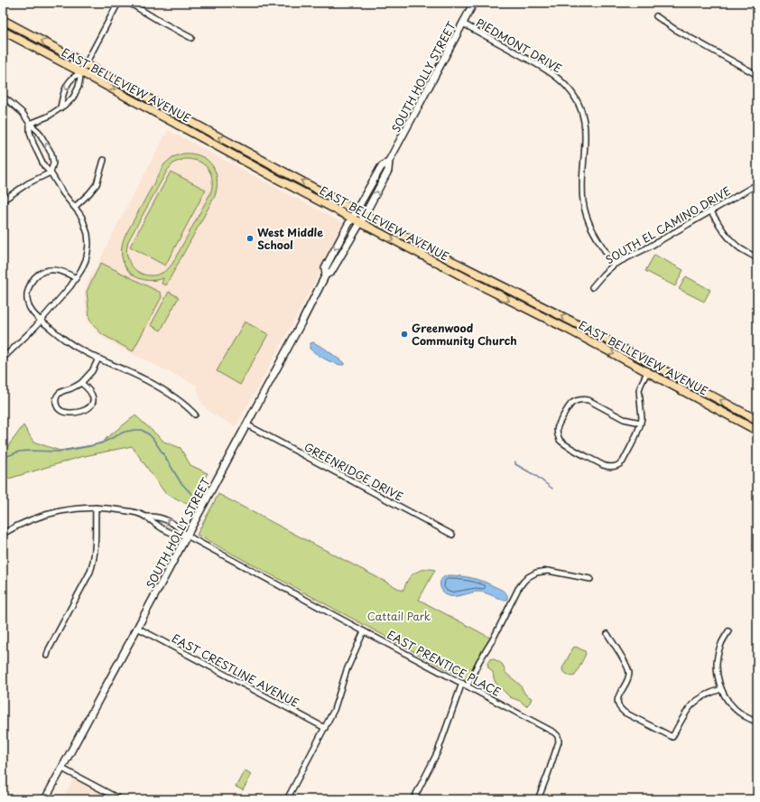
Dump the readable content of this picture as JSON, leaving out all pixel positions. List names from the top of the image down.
{
  "streets": {
    "main road": ["EAST BELLEVIEW AVENUE"],
    "street": [
      "PIEDMONT DRIVE",
      "SOUTH HOLLY STREET",
      "SOUTH EL CAMINO DRIVE",
      "GREENRIDGE DRIVE",
      "EAST PRENTICE PLACE",
      "EAST CRESTLINE AVENUE"
    ]
  },
  "crossings": [
    ["PIEDMONT DRIVE", "SOUTH HOLLY STREET"],
    ["PIEDMONT DRIVE", "SOUTH EL CAMINO DRIVE"],
    ["SOUTH HOLLY STREET", "EAST BELLEVIEW AVENUE"],
    ["SOUTH HOLLY STREET", "GREENRIDGE DRIVE"],
    ["SOUTH HOLLY STREET", "EAST PRENTICE PLACE"],
    ["SOUTH HOLLY STREET", "EAST CRESTLINE AVENUE"]
  ],
  "parks": ["Cattail Park"],
  "places": ["West Middle School", "Greenwood Community Church"]
}
